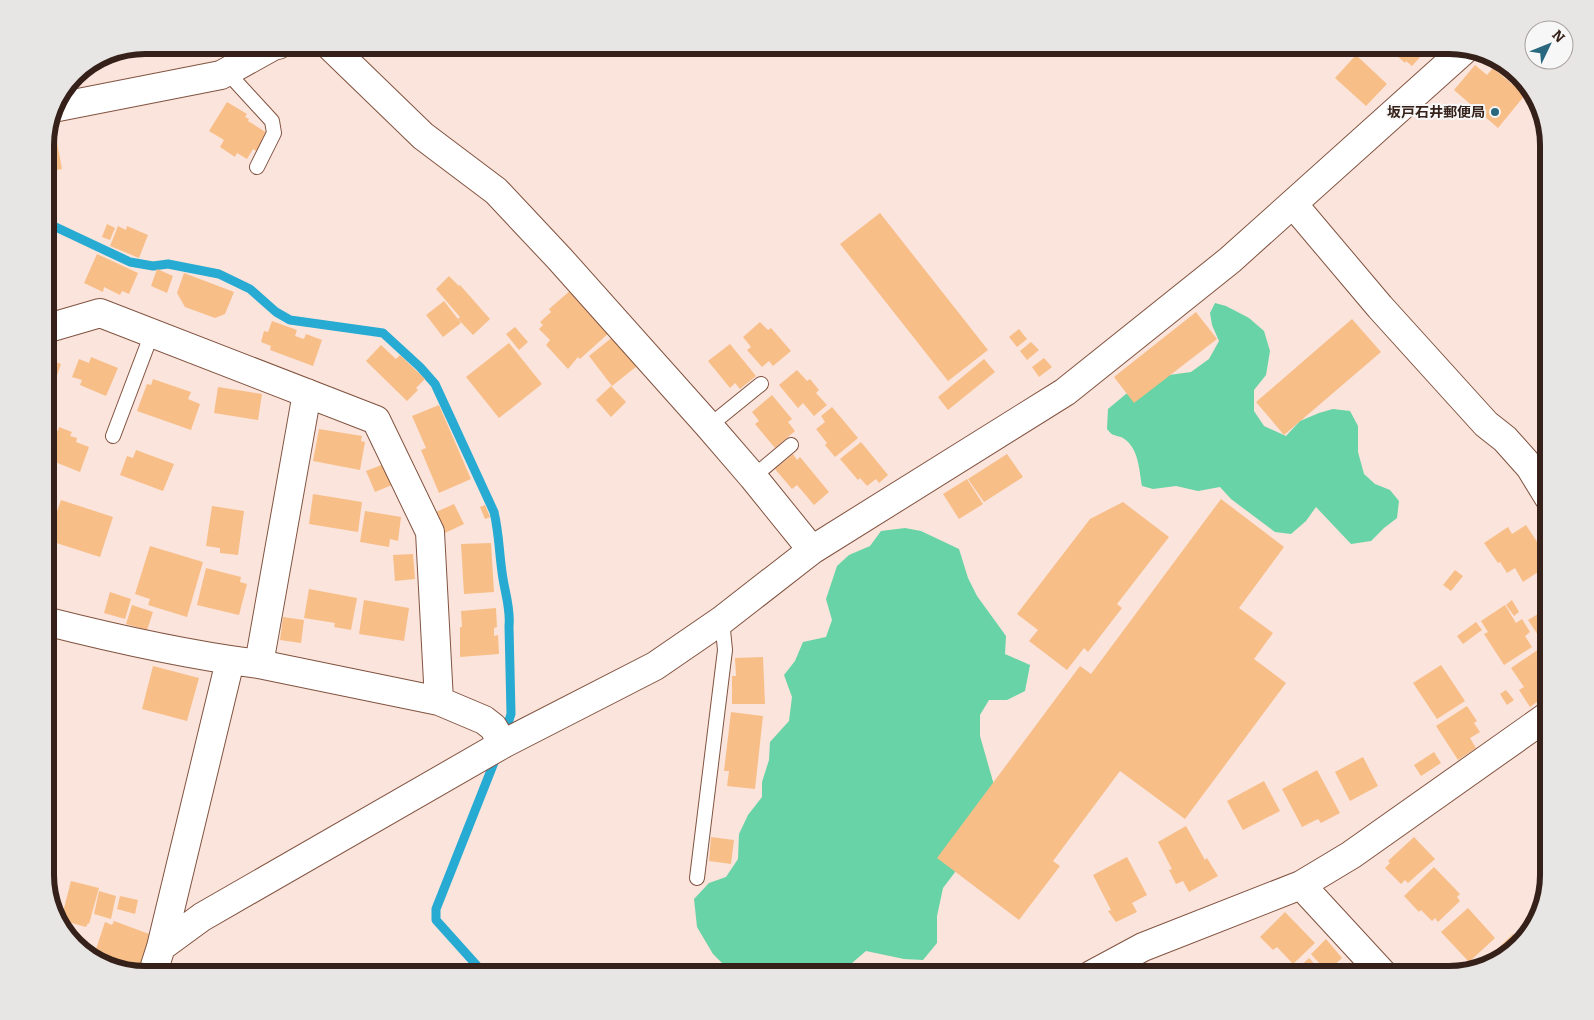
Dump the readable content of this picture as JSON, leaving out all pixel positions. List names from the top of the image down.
{
  "places": ["坂戸石井郵便局"],
  "north": "top right"
}
